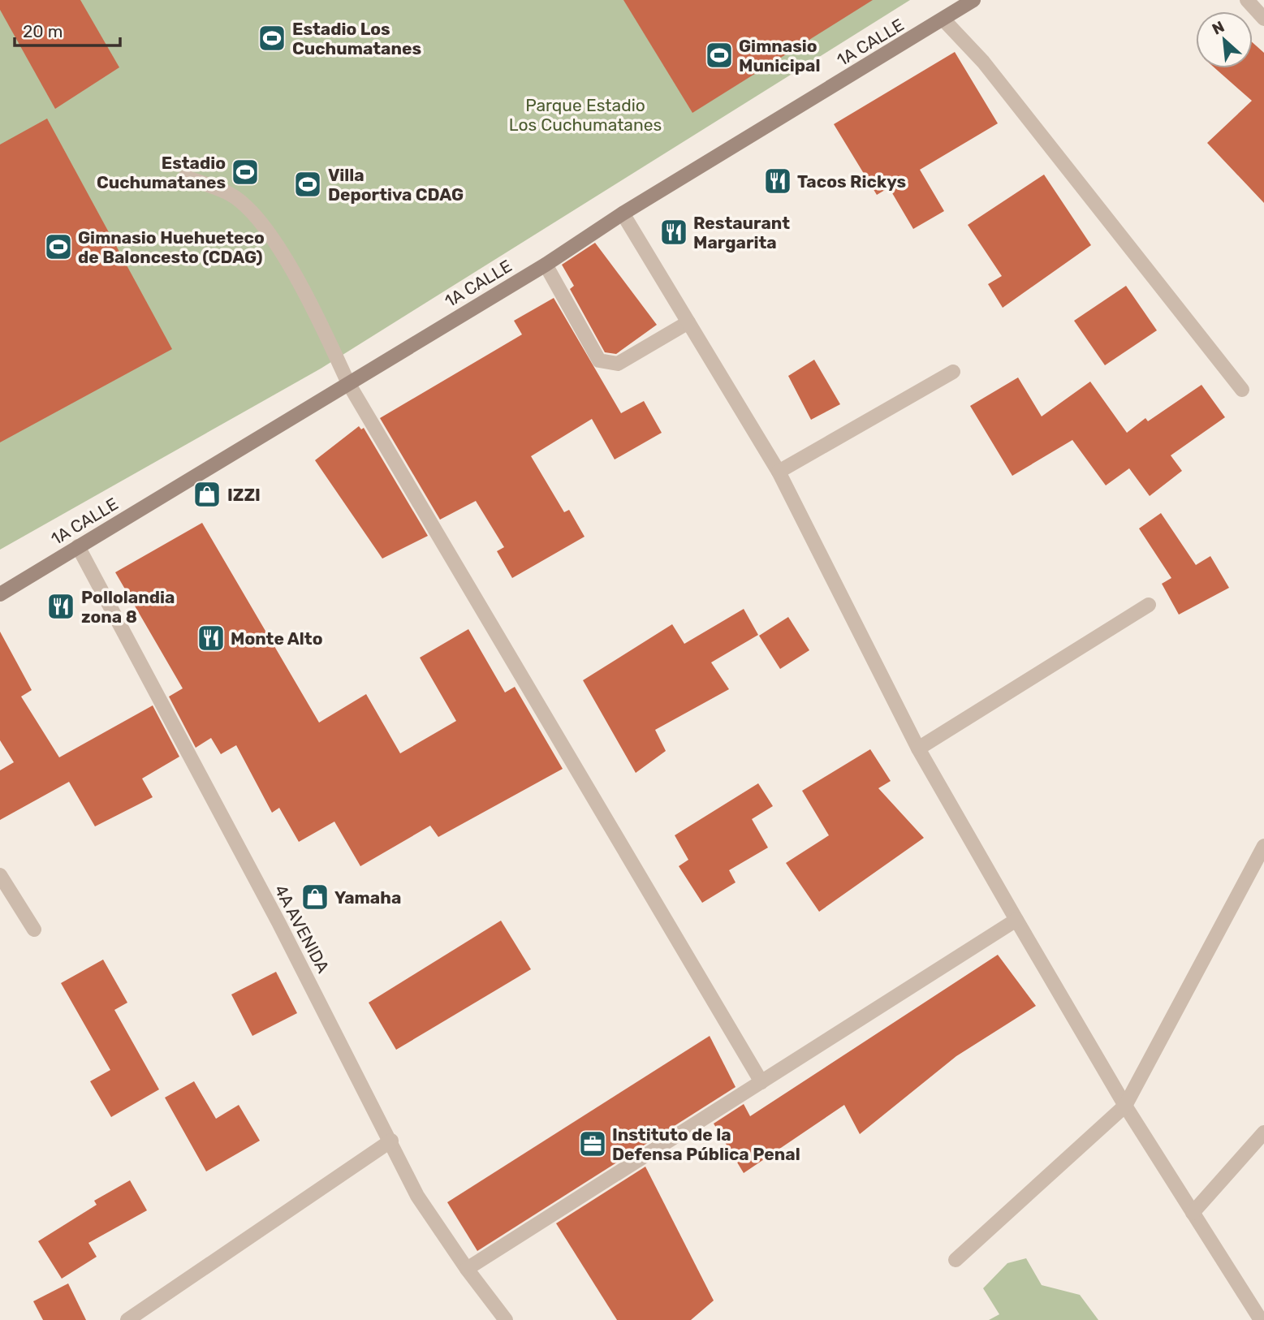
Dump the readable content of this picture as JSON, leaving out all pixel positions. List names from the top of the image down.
{
  "streets": {
    "main road": ["1A CALLE"],
    "street": ["4A AVENIDA"]
  },
  "crossings": [
    ["1A CALLE", "4A AVENIDA"]
  ],
  "parks": ["Parque Estadio Los Cuchumatanes"],
  "places": {
    "sports": [
      "Estadio Los Cuchumatanes",
      "Gimnasio Municipal",
      "Estadio Cuchumatanes",
      "Villa Deportiva CDAG",
      "Gimnasio Huehueteco de Baloncesto (CDAG)"
    ],
    "restaurant": [
      "Tacos Rickys",
      "Restaurant Margarita",
      "Pollolandia zona 8",
      "Monte Alto"
    ],
    "shop": ["IZZI", "Yamaha"],
    "office": ["Instituto de la Defensa Pública Penal"]
  },
  "scale_bar": "20 m",
  "north": "top left"
}
